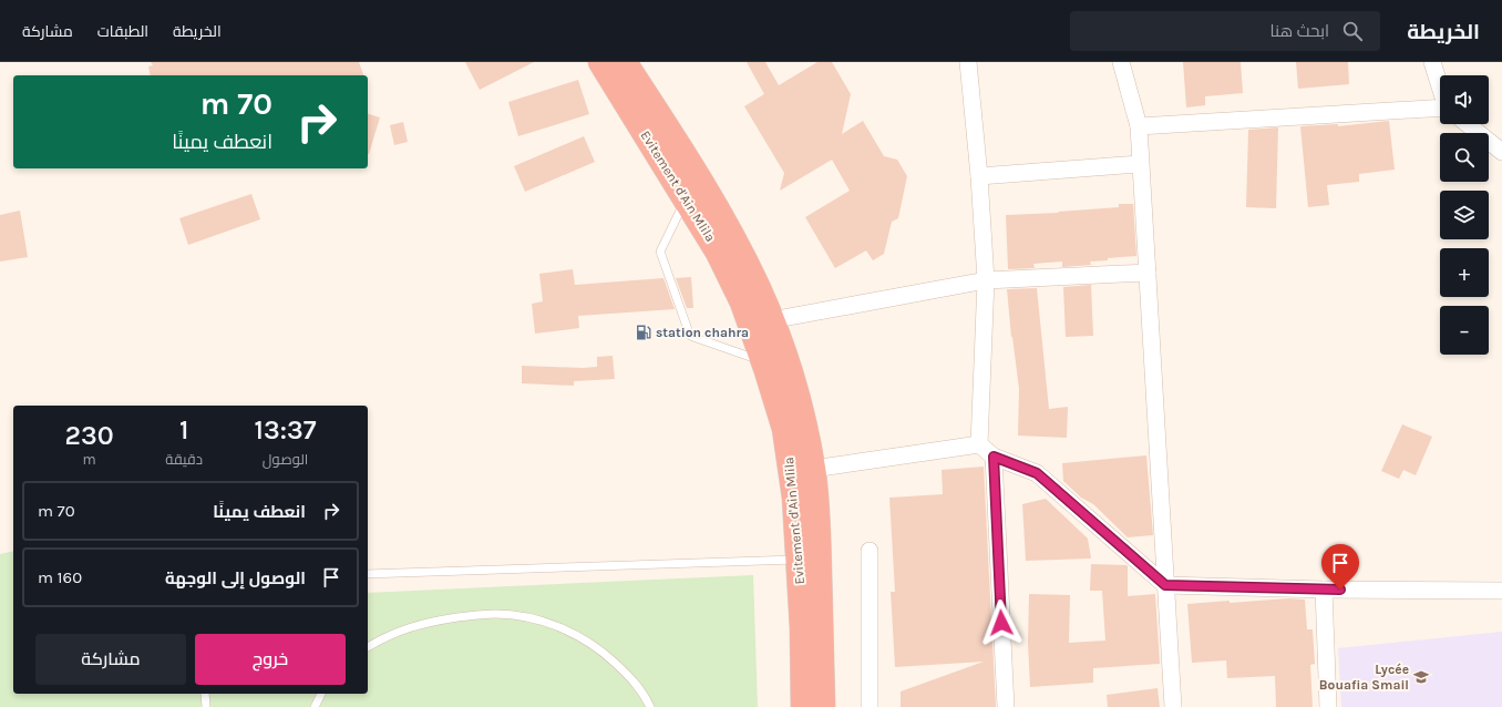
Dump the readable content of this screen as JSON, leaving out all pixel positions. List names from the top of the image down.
{
  "streets": {
    "highway": ["Evitement d'Ain Mlila"]
  },
  "places": {
    "fuel station": ["station chahra"],
    "school or university": ["Lycée Bouafia Smail"]
  },
  "page": {
    "header": "الخريطة",
    "search": "ابحث هنا",
    "nav": ["الخريطة", "الطبقات", "مشاركة"],
    "map_buttons": ["+", "−"],
    "turn": ["70 m", "انعطف يمينًا"],
    "eta": [
      "13:37",
      "الوصول",
      "1",
      "دقيقة",
      "230",
      "m"
    ],
    "list": [
      {
        "name": "انعطف يمينًا",
        "value": "70 m"
      },
      {
        "name": "الوصول إلى الوجهة",
        "value": "160 m"
      }
    ],
    "buttons": ["خروج", "مشاركة"]
  }
}
